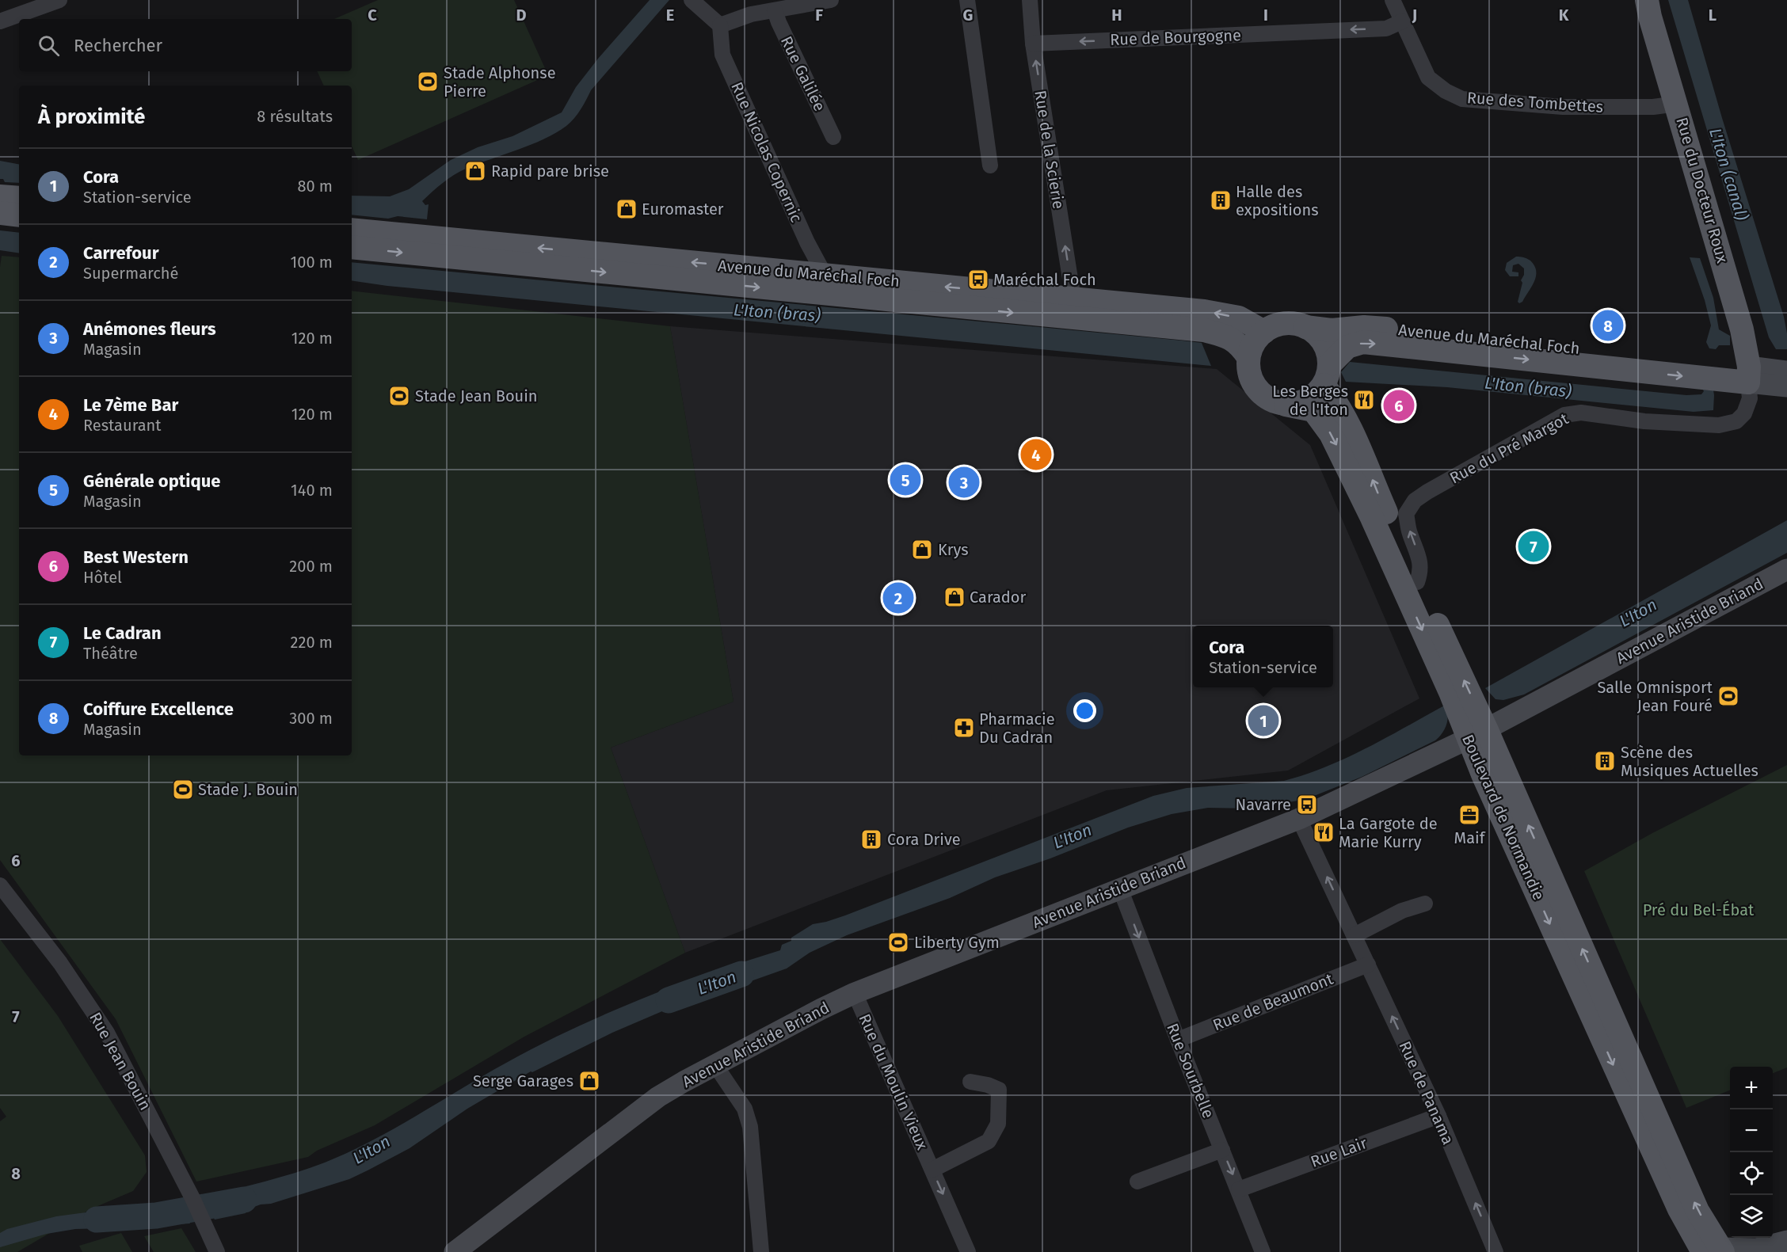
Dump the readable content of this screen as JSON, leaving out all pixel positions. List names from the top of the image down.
{
  "streets": {
    "main road": [
      "Rue du Docteur Roux",
      "Avenue du Maréchal Foch",
      "Avenue Aristide Briand",
      "Boulevard de Normandie"
    ],
    "street": [
      "Rue de Bourgogne",
      "Rue Galilée",
      "Rue des Tombettes",
      "Rue de la Scierie",
      "Rue Nicolas Copernic",
      "Rue du Pré Margot",
      "Rue de Beaumont",
      "Rue Jean Bouin",
      "Rue Sourbelle",
      "Rue du Moulin Vieux",
      "Rue de Panama",
      "Rue Lair"
    ]
  },
  "crossings": [
    ["Rue de Bourgogne", "Rue des Tombettes"],
    ["Rue de Bourgogne", "Rue de la Scierie"],
    ["Rue des Tombettes", "Rue du Docteur Roux"],
    ["Rue de la Scierie", "Avenue du Maréchal Foch"],
    ["Rue Nicolas Copernic", "Avenue du Maréchal Foch"],
    ["Rue du Docteur Roux", "Avenue du Maréchal Foch"],
    ["Rue du Docteur Roux", "Rue du Pré Margot"],
    ["Avenue du Maréchal Foch", "Rue du Pré Margot"],
    ["Avenue du Maréchal Foch", "Boulevard de Normandie"],
    ["Rue du Pré Margot", "Boulevard de Normandie"],
    ["Avenue Aristide Briand", "Boulevard de Normandie"],
    ["Avenue Aristide Briand", "Rue Sourbelle"],
    ["Avenue Aristide Briand", "Rue du Moulin Vieux"],
    ["Avenue Aristide Briand", "Rue de Panama"],
    ["Rue de Beaumont", "Rue Sourbelle"],
    ["Rue de Beaumont", "Rue de Panama"],
    ["Rue Sourbelle", "Rue Lair"],
    ["Rue de Panama", "Rue Lair"]
  ],
  "one_way": [
    "Rue de Bourgogne",
    "Rue du Pré Margot",
    "Rue Sourbelle",
    "Rue de Panama"
  ],
  "water": ["L'Iton (canal)", "L'Iton (bras)", "L'Iton"],
  "parks": ["Pré du Bel-Ébat"],
  "places": {
    "sports": [
      "Stade Alphonse Pierre",
      "Stade Jean Bouin",
      "Salle Omnisport Jean Fouré",
      "Stade J. Bouin",
      "Liberty Gym"
    ],
    "shop": [
      "Rapid pare brise",
      "Euromaster",
      "Krys",
      "Carador",
      "Serge Garages"
    ],
    "building": ["Halle des expositions", "Scène des Musiques Actuelles", "Cora Drive"],
    "bus stop": ["Maréchal Foch", "Navarre"],
    "restaurant": ["Les Berges de l'Iton", "La Gargote de Marie Kurry"],
    "pharmacy": ["Pharmacie Du Cadran"],
    "office": ["Maif"]
  },
  "page": {
    "search": "Rechercher",
    "heading": ["À proximité", "8 résultats"],
    "list": [
      {
        "mark": "1",
        "name": "Cora",
        "note": "Station-service",
        "value": "80 m"
      },
      {
        "mark": "2",
        "name": "Carrefour",
        "note": "Supermarché",
        "value": "100 m"
      },
      {
        "mark": "3",
        "name": "Anémones fleurs",
        "note": "Magasin",
        "value": "120 m"
      },
      {
        "mark": "4",
        "name": "Le 7ème Bar",
        "note": "Restaurant",
        "value": "120 m"
      },
      {
        "mark": "5",
        "name": "Générale optique",
        "note": "Magasin",
        "value": "140 m"
      },
      {
        "mark": "6",
        "name": "Best Western",
        "note": "Hôtel",
        "value": "200 m"
      },
      {
        "mark": "7",
        "name": "Le Cadran",
        "note": "Théâtre",
        "value": "220 m"
      },
      {
        "mark": "8",
        "name": "Coiffure Excellence",
        "note": "Magasin",
        "value": "300 m"
      }
    ],
    "pins": [
      "8",
      "6",
      "4",
      "5",
      "3",
      "7",
      "2",
      "1"
    ],
    "popup": ["Cora", "Station-service"],
    "map_buttons": ["+", "−"]
  },
  "grid": {
    "columns": [
      "C",
      "D",
      "E",
      "F",
      "G",
      "H",
      "I",
      "J",
      "K",
      "L"
    ],
    "rows": ["6", "7", "8"]
  }
}
